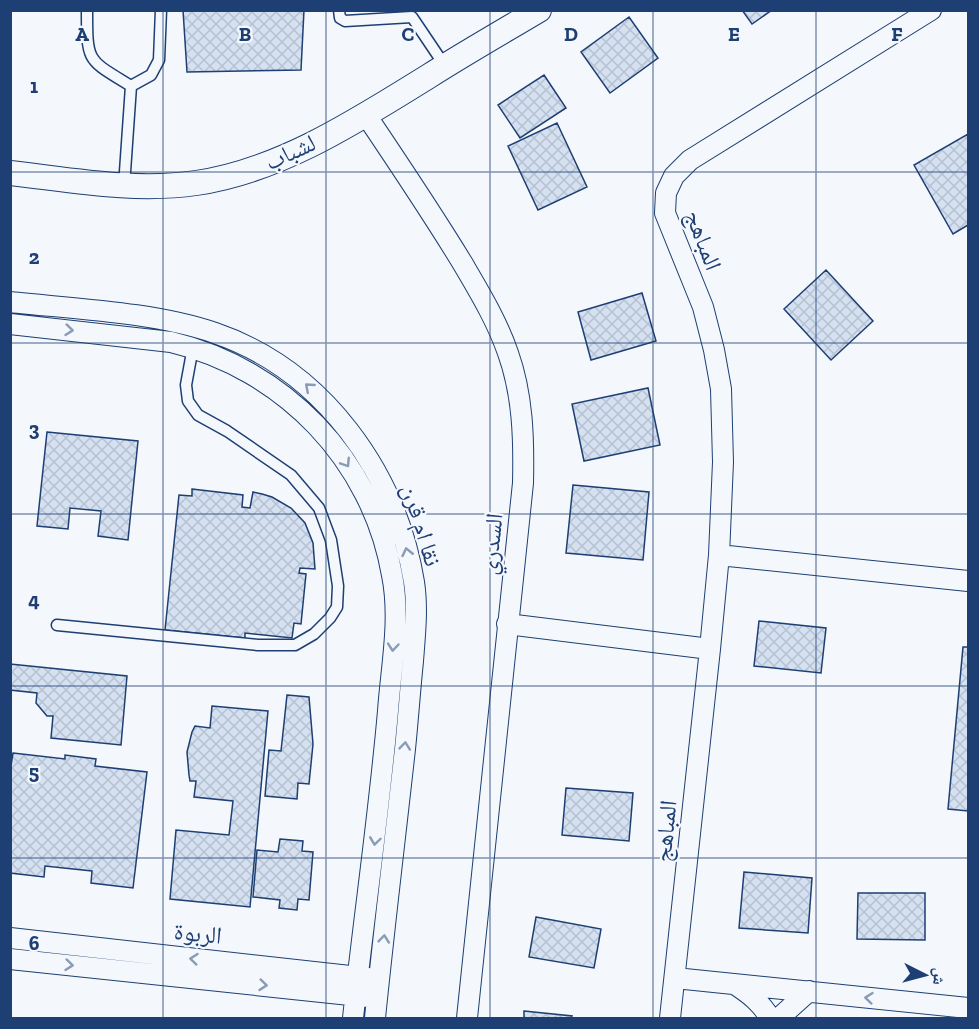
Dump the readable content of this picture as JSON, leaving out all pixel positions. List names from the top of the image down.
{
  "streets": {
    "street": [
      "لشباب",
      "المباهج",
      "نقا ام قرن",
      "السدري",
      "الربوة"
    ]
  },
  "crossings": [
    ["لشباب", "السدري"],
    ["نقا ام قرن", "الربوة"]
  ],
  "north": "right",
  "grid": {
    "columns": [
      "A",
      "B",
      "C",
      "D",
      "E",
      "F"
    ],
    "rows": [
      "1",
      "2",
      "3",
      "4",
      "5",
      "6"
    ]
  }
}
